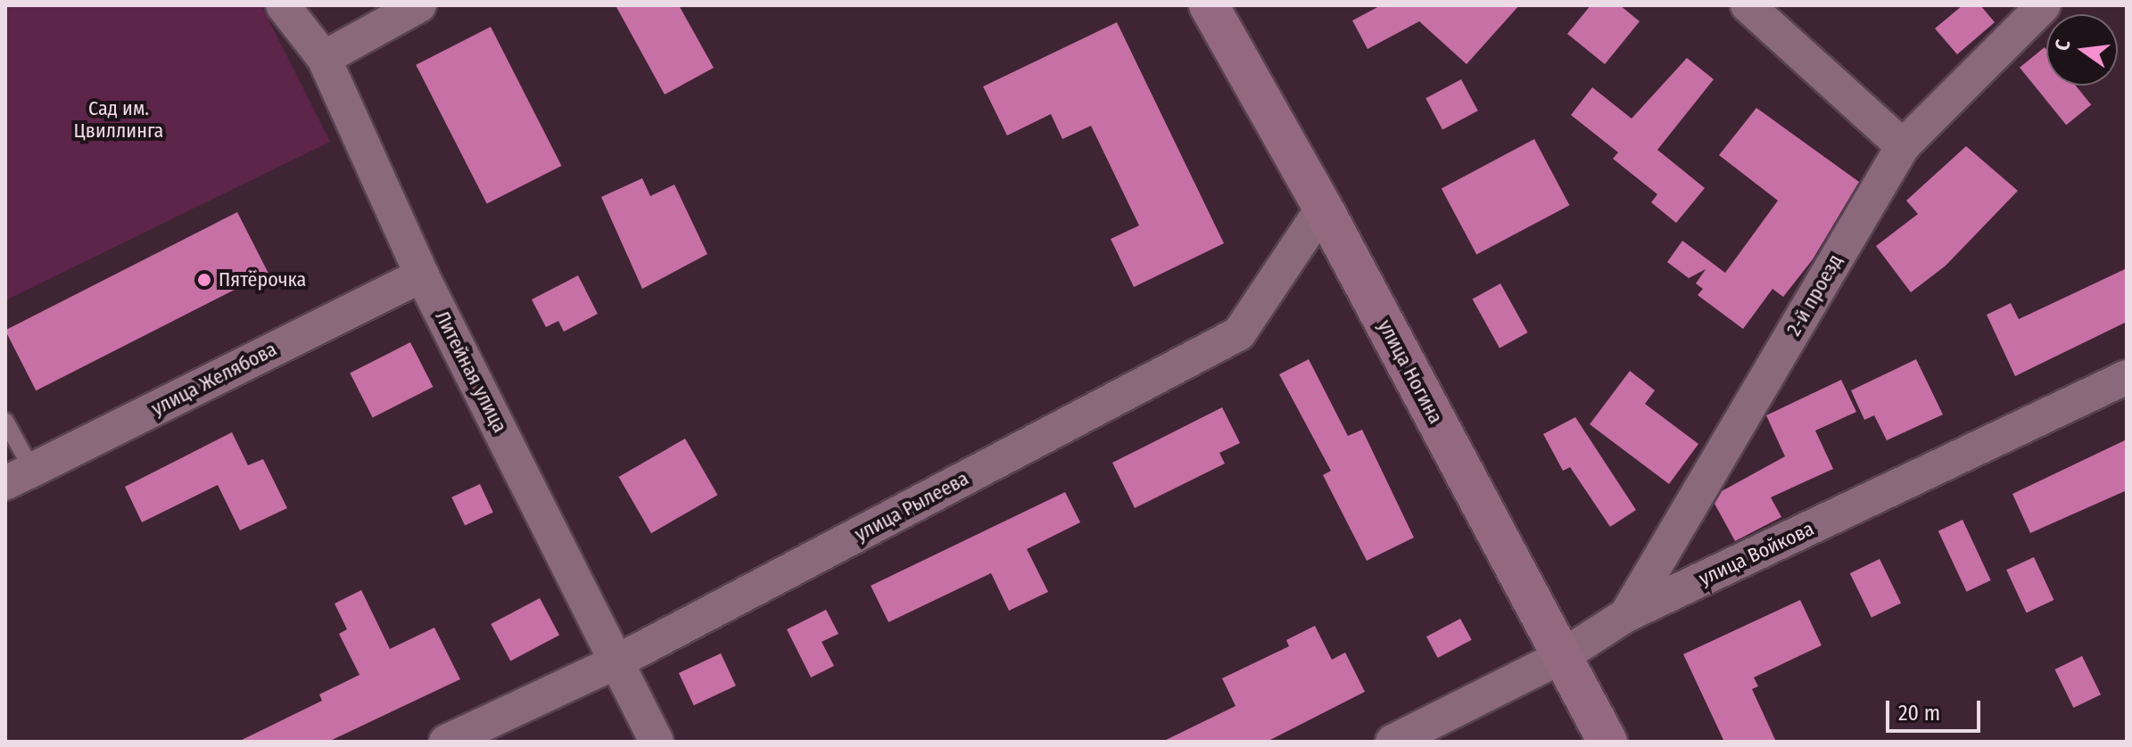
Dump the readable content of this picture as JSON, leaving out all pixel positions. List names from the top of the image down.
{
  "streets": {
    "street": [
      "2-й проезд",
      "Литейная улица",
      "улица Ногина",
      "улица Желябова",
      "улица Рылеева",
      "улица Войкова"
    ]
  },
  "crossings": [
    ["2-й проезд", "улица Войкова"],
    ["Литейная улица", "улица Желябова"],
    ["Литейная улица", "улица Рылеева"],
    ["улица Ногина", "улица Рылеева"],
    ["улица Ногина", "улица Войкова"]
  ],
  "parks": ["Сад им. Цвиллинга"],
  "places": ["Пятёрочка"],
  "scale_bar": "20 m",
  "north": "left"
}
